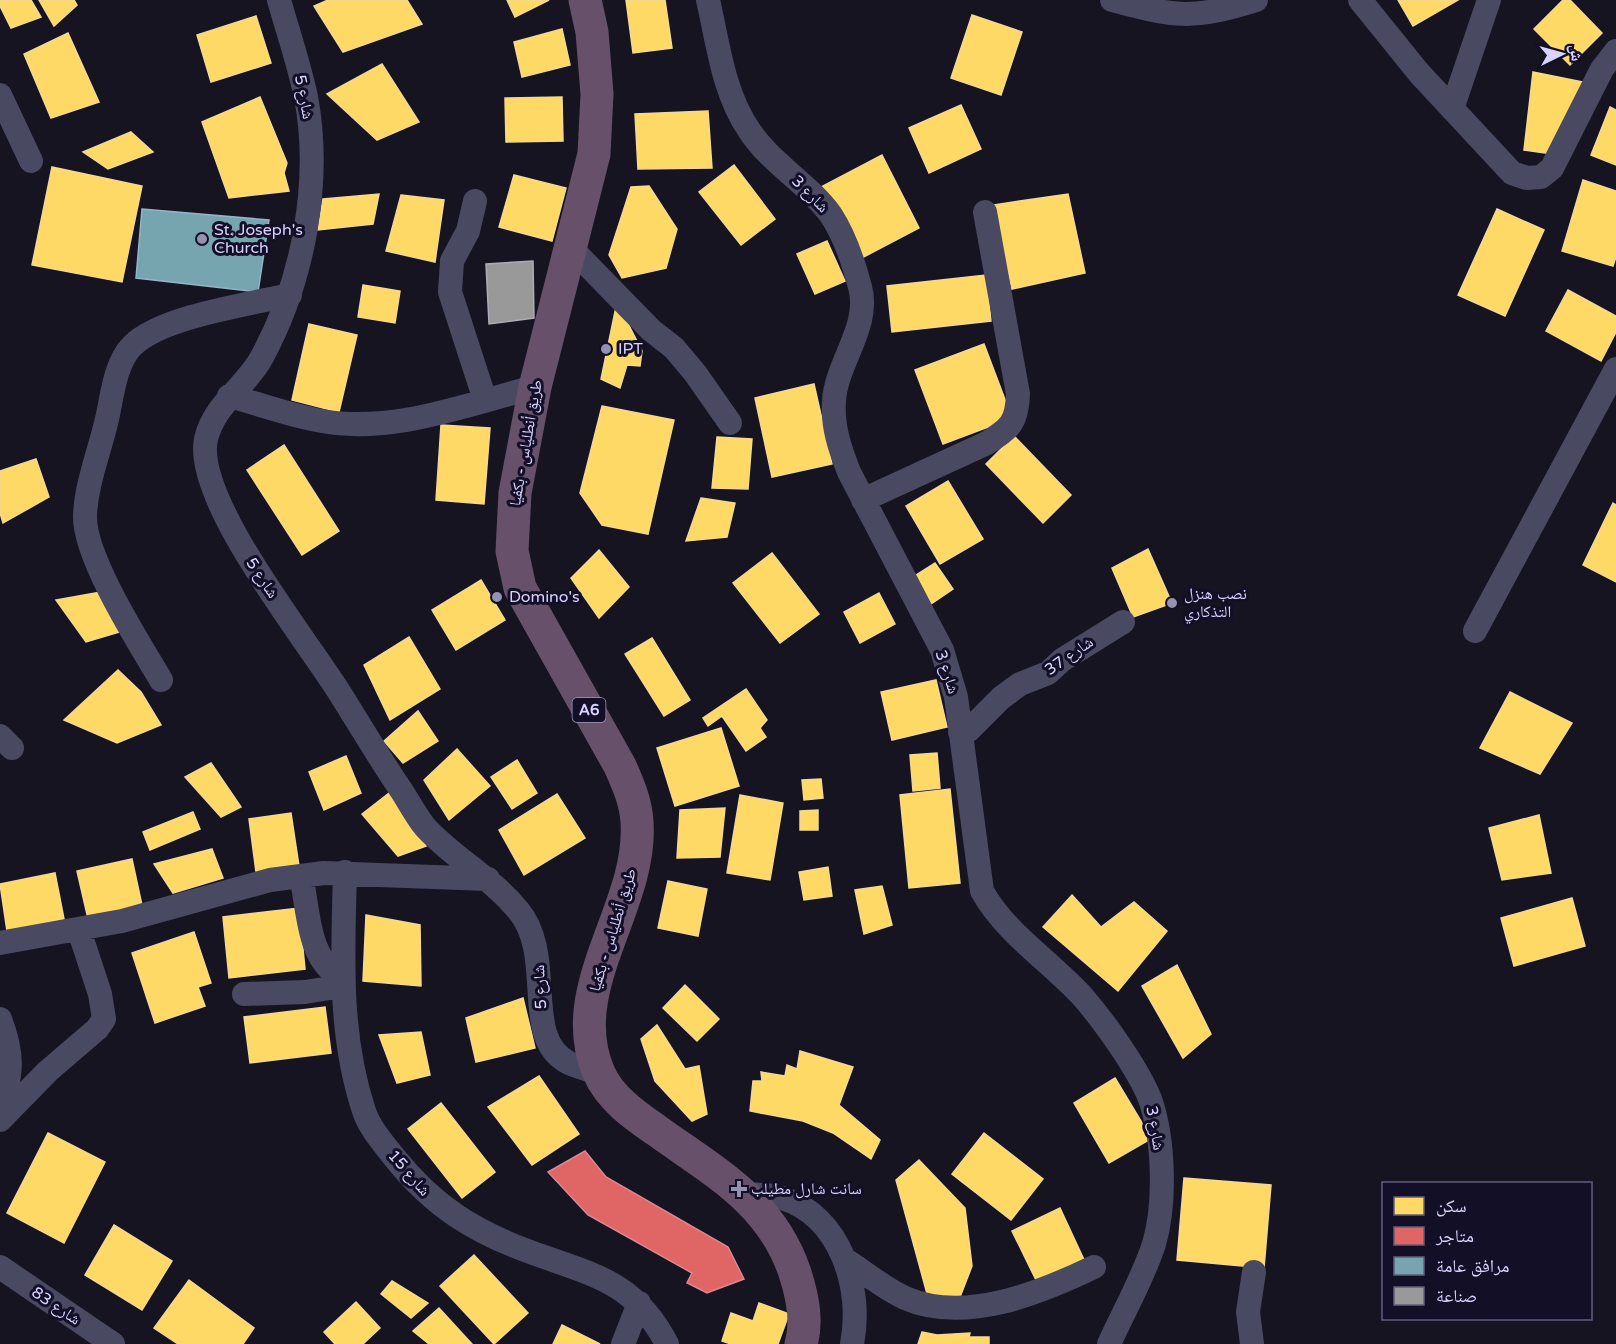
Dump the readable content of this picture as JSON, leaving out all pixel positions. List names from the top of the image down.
{
  "streets": {
    "highway": ["طريق أنطلياس - بكفيا", "A6"],
    "street": [
      "شارع 5",
      "شارع 3",
      "شارع 37",
      "شارع 15",
      "شارع 83"
    ]
  },
  "crossings": [
    ["شارع 5", "طريق أنطلياس - بكفيا"],
    ["شارع 3", "شارع 37"]
  ],
  "places": {
    "other": [
      "St. Joseph's Church",
      "IPT",
      "Domino's",
      "نصب هنزل التذكاري"
    ],
    "health": ["سانت شارل مطيلب"]
  },
  "legend": [
    "سكن",
    "متاجر",
    "مرافق عامة",
    "صناعة"
  ],
  "north": "right"
}
